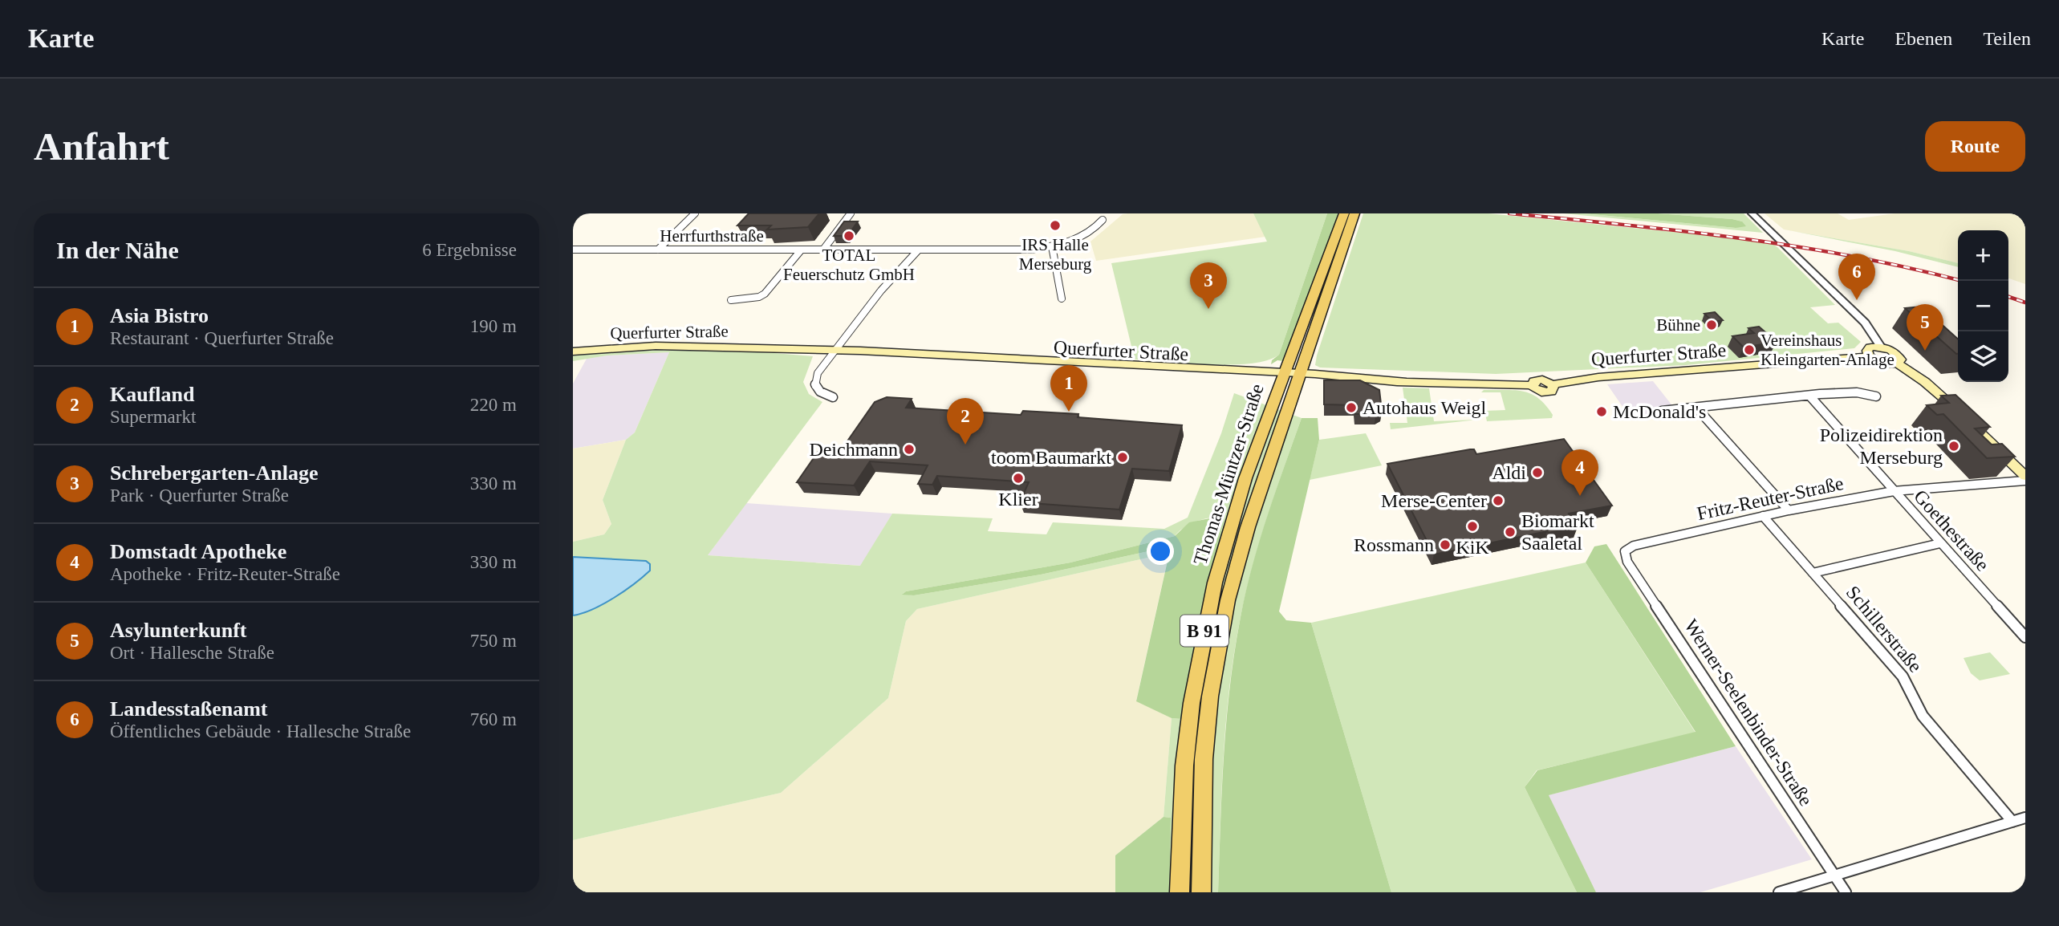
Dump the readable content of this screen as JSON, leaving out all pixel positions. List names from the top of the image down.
{
  "streets": {
    "main road": ["Querfurter Straße", "Thomas-Müntzer-Straße", "B 91"],
    "street": [
      "Herrfurthstraße",
      "Fritz-Reuter-Straße",
      "Goethestraße",
      "Schillerstraße",
      "Werner-Seelenbinder-Straße"
    ]
  },
  "crossings": [
    ["Querfurter Straße", "Thomas-Müntzer-Straße"],
    ["Fritz-Reuter-Straße", "Goethestraße"],
    ["Fritz-Reuter-Straße", "Schillerstraße"],
    ["Fritz-Reuter-Straße", "Werner-Seelenbinder-Straße"]
  ],
  "places": [
    "IRS Halle Merseburg",
    "TOTAL Feuerschutz GmbH",
    "Bühne",
    "Vereinshaus Kleingarten-Anlage",
    "Autohaus Weigl",
    "McDonald's",
    "Polizeidirektion Merseburg",
    "Deichmann",
    "toom Baumarkt",
    "Aldi",
    "Klier",
    "Merse-Center",
    "KiK",
    "Biomarkt Saaletal",
    "Rossmann"
  ],
  "page": {
    "header": "Karte",
    "nav": ["Karte", "Ebenen", "Teilen"],
    "buttons": "Route",
    "title": "Anfahrt",
    "heading": ["In der Nähe", "6 Ergebnisse"],
    "map_buttons": ["+", "−"],
    "pins": [
      "6",
      "3",
      "5",
      "1",
      "2",
      "4"
    ],
    "list": [
      {
        "mark": "1",
        "name": "Asia Bistro",
        "note": "Restaurant · Querfurter Straße",
        "value": "190 m"
      },
      {
        "mark": "2",
        "name": "Kaufland",
        "note": "Supermarkt",
        "value": "220 m"
      },
      {
        "mark": "3",
        "name": "Schrebergarten-Anlage",
        "note": "Park · Querfurter Straße",
        "value": "330 m"
      },
      {
        "mark": "4",
        "name": "Domstadt Apotheke",
        "note": "Apotheke · Fritz-Reuter-Straße",
        "value": "330 m"
      },
      {
        "mark": "5",
        "name": "Asylunterkunft",
        "note": "Ort · Hallesche Straße",
        "value": "750 m"
      },
      {
        "mark": "6",
        "name": "Landesstaßenamt",
        "note": "Öffentliches Gebäude · Hallesche Straße",
        "value": "760 m"
      }
    ]
  }
}
